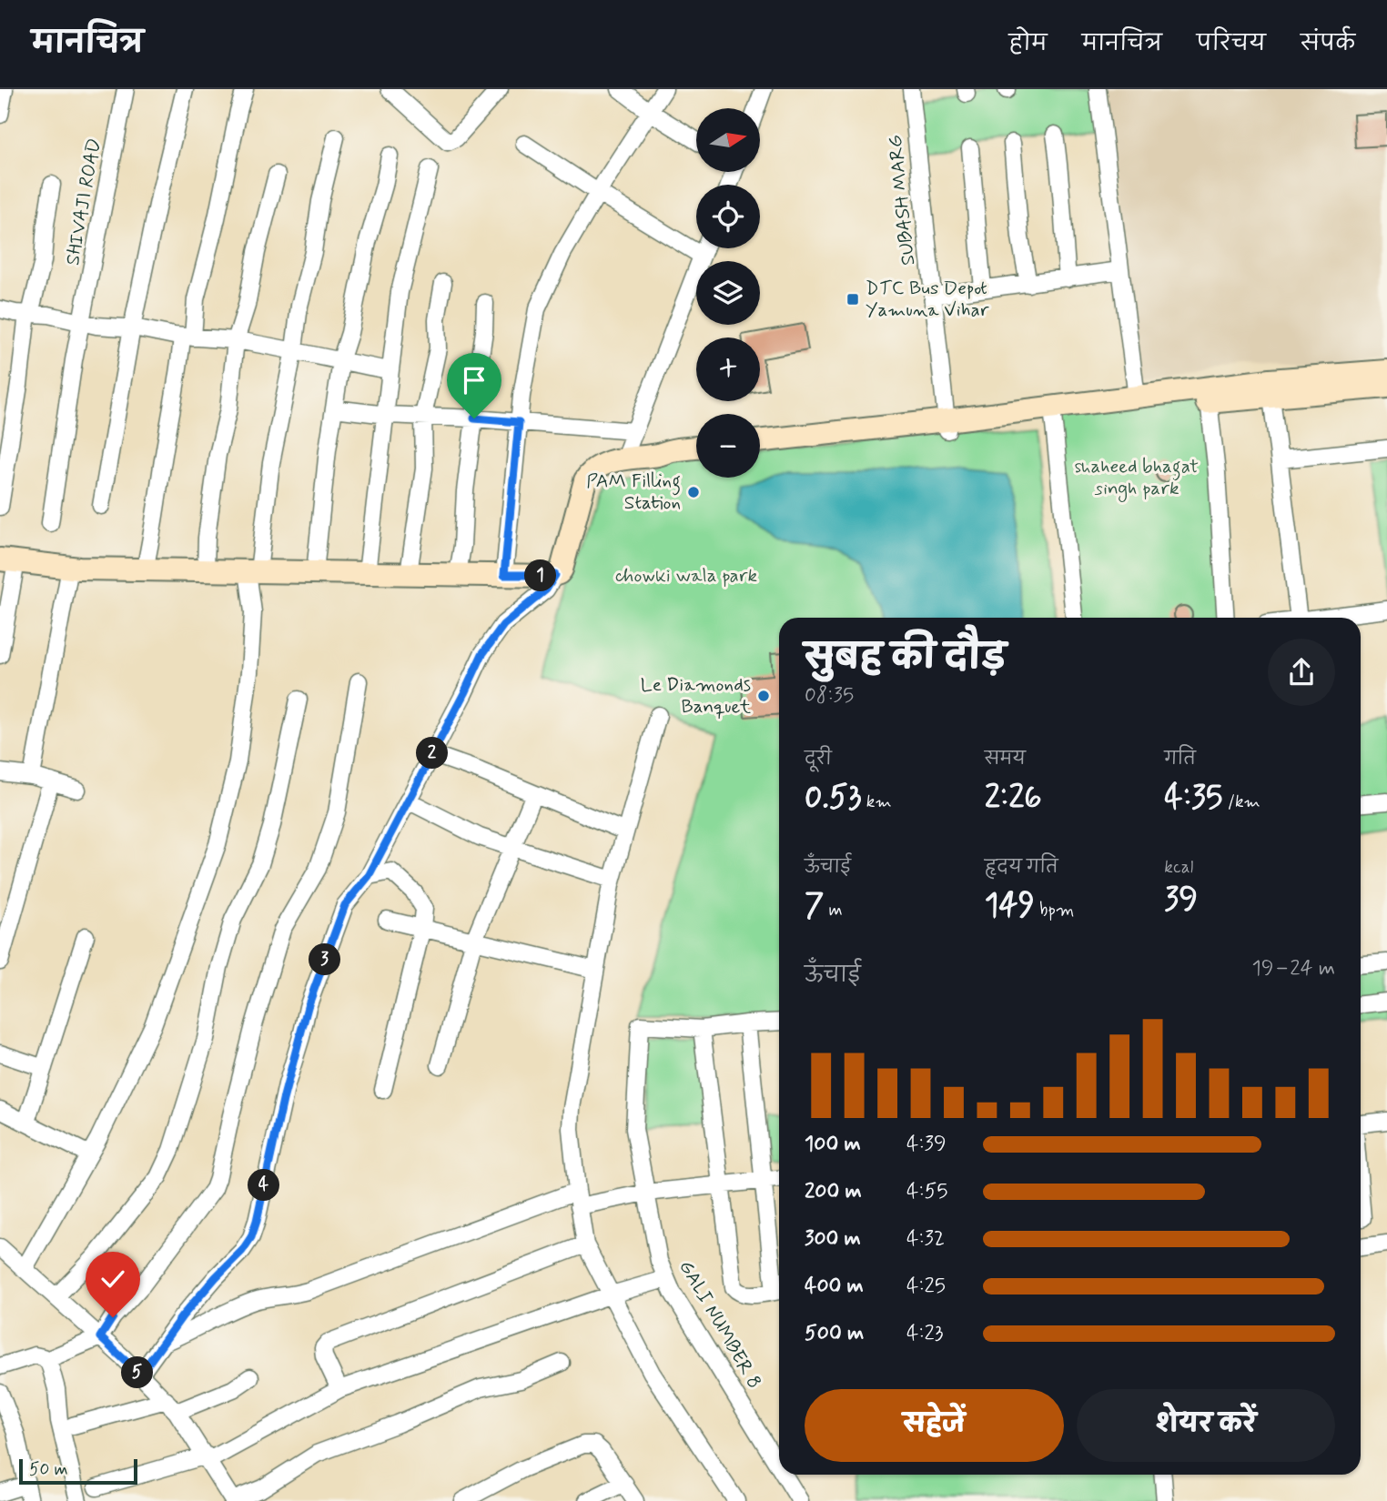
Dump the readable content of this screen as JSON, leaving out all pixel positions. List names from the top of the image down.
{
  "streets": {
    "street": ["SUBASH MARG", "SHIVAJI ROAD", "GALI NUMBER 8"]
  },
  "parks": ["shaheed bhagat singh park", "chowki wala park"],
  "places": {
    "transit": ["DTC Bus Depot Yamuna Vihar"],
    "other": ["PAM Filling Station", "Le Diamonds Banquet"]
  },
  "scale_bar": "50 m",
  "north": "right",
  "page": {
    "header": "मानचित्र",
    "nav": [
      "होम",
      "मानचित्र",
      "परिचय",
      "संपर्क"
    ],
    "map_buttons": ["+", "−"],
    "pins": [
      "1",
      "2",
      "3",
      "4",
      "5"
    ],
    "heading": ["सुबह की दौड़", "08:35"],
    "stats": [
      ["दूरी", "0.53 km"],
      ["समय", "2:26"],
      ["गति", "4:35 /km"],
      ["ऊँचाई", "7 m"],
      ["हृदय गति", "149 bpm"],
      ["kcal", "39"]
    ],
    "chart": ["ऊँचाई", "19–24 m"],
    "list": [
      {
        "name": "100 m",
        "note": "4:39"
      },
      {
        "name": "200 m",
        "note": "4:55"
      },
      {
        "name": "300 m",
        "note": "4:32"
      },
      {
        "name": "400 m",
        "note": "4:25"
      },
      {
        "name": "500 m",
        "note": "4:23"
      }
    ],
    "buttons": ["सहेजें", "शेयर करें"],
    "scale": "50 m"
  }
}
